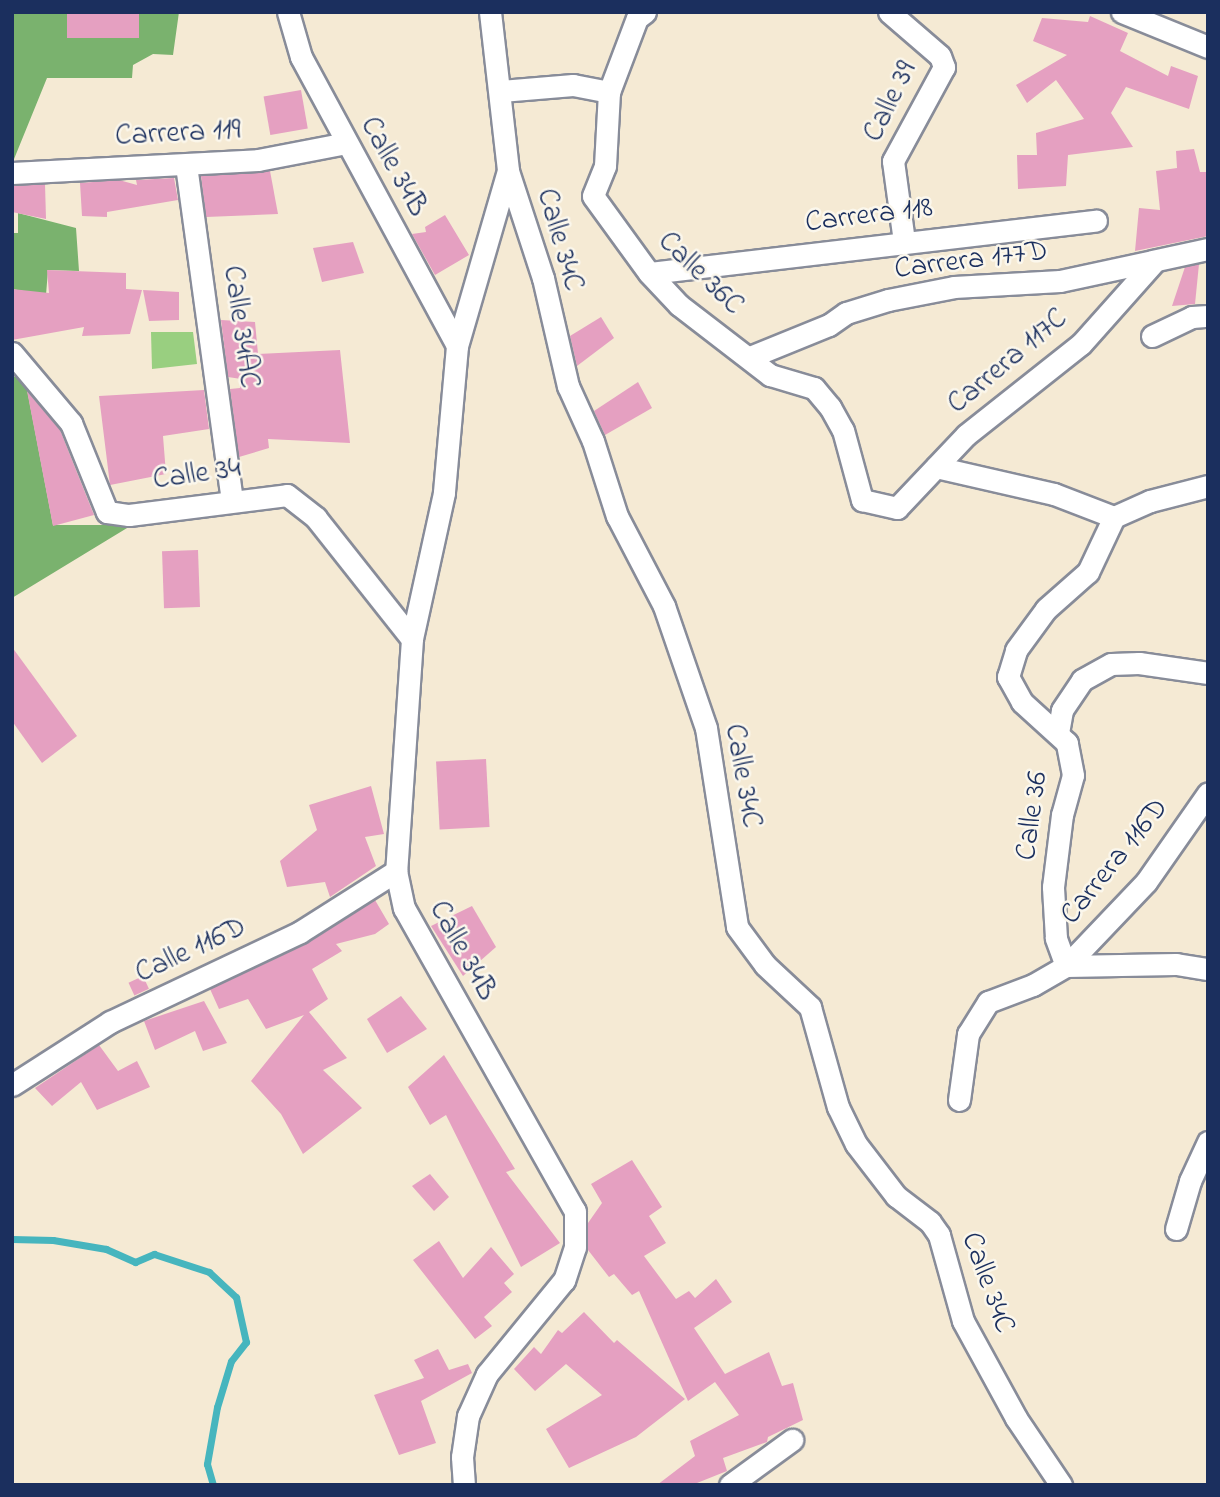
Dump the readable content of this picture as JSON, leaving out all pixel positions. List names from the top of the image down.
{
  "streets": {
    "street": [
      "Calle 39",
      "Carrera 119",
      "Calle 34B",
      "Carrera 118",
      "Calle 34C",
      "Carrera 177D",
      "Calle 36C",
      "Calle 34AC",
      "Carrera 117C",
      "Calle 34",
      "Calle 36",
      "Carrera 116D",
      "Calle 116D"
    ]
  },
  "crossings": [
    ["Calle 39", "Carrera 118"],
    ["Carrera 119", "Calle 34B"],
    ["Carrera 119", "Calle 34AC"],
    ["Calle 34B", "Calle 34C"],
    ["Calle 34B", "Calle 34"],
    ["Calle 34B", "Calle 116D"],
    ["Carrera 118", "Calle 36C"],
    ["Carrera 177D", "Calle 36C"],
    ["Carrera 177D", "Carrera 117C"],
    ["Calle 36C", "Carrera 117C"],
    ["Calle 34AC", "Calle 34"],
    ["Calle 36", "Carrera 116D"]
  ]
}
